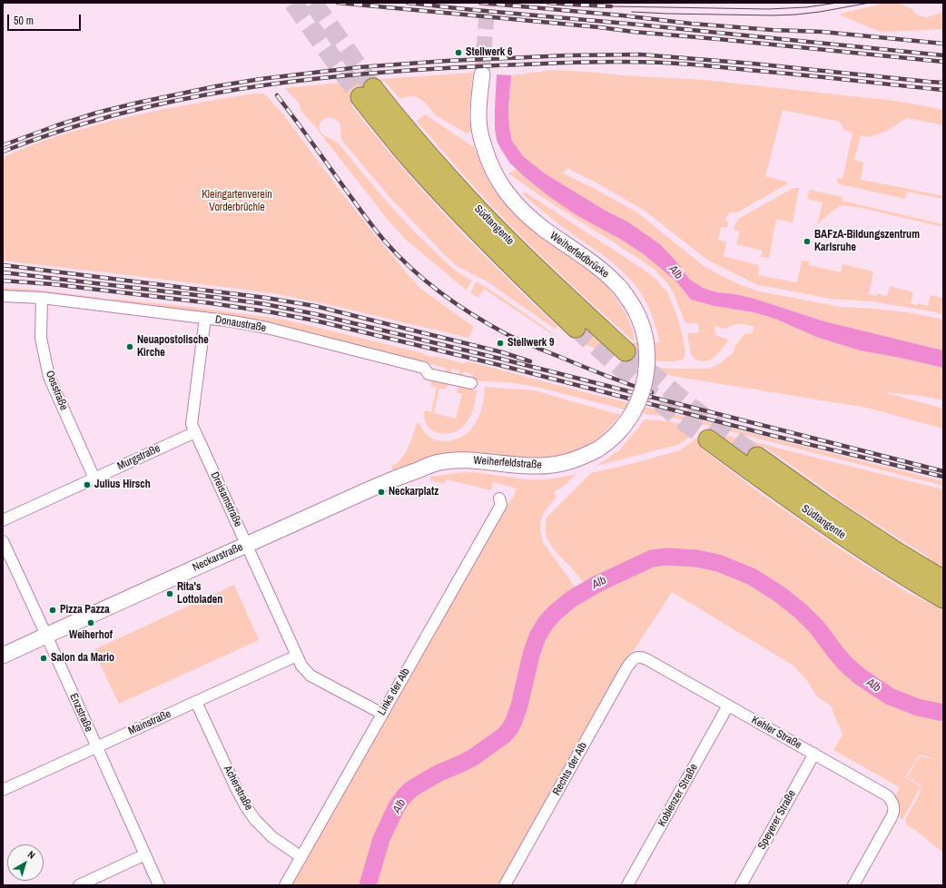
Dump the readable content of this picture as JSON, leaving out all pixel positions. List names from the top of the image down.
{
  "streets": {
    "highway": ["Südtangente"],
    "street": [
      "Weiherfeldbrücke",
      "Donaustraße",
      "Oosstraße",
      "Murgstraße",
      "Weiherfeldstraße",
      "Dreisamstraße",
      "Neckarstraße",
      "Links der Alb",
      "Enzstraße",
      "Mainstraße",
      "Kehler Straße",
      "Rechts der Alb",
      "Acherstraße",
      "Koblenzer Straße",
      "Speyerer Straße"
    ]
  },
  "crossings": [
    ["Weiherfeldbrücke", "Weiherfeldstraße"],
    ["Donaustraße", "Oosstraße"],
    ["Donaustraße", "Dreisamstraße"],
    ["Oosstraße", "Murgstraße"],
    ["Murgstraße", "Dreisamstraße"],
    ["Weiherfeldstraße", "Neckarstraße"],
    ["Dreisamstraße", "Neckarstraße"],
    ["Dreisamstraße", "Links der Alb"],
    ["Dreisamstraße", "Mainstraße"],
    ["Neckarstraße", "Enzstraße"],
    ["Links der Alb", "Acherstraße"],
    ["Enzstraße", "Mainstraße"],
    ["Mainstraße", "Acherstraße"],
    ["Kehler Straße", "Rechts der Alb"],
    ["Kehler Straße", "Koblenzer Straße"],
    ["Kehler Straße", "Speyerer Straße"]
  ],
  "water": ["Alb"],
  "parks": ["Kleingartenverein Vorderbrüchle"],
  "places": [
    "Stellwerk 6",
    "BAFzA-Bildungszentrum Karlsruhe",
    "Stellwerk 9",
    "Neuapostolische Kirche",
    "Julius Hirsch",
    "Neckarplatz",
    "Rita's Lottoladen",
    "Pizza Pazza",
    "Weiherhof",
    "Salon da Mario"
  ],
  "scale_bar": "50 m",
  "north": "top right"
}
